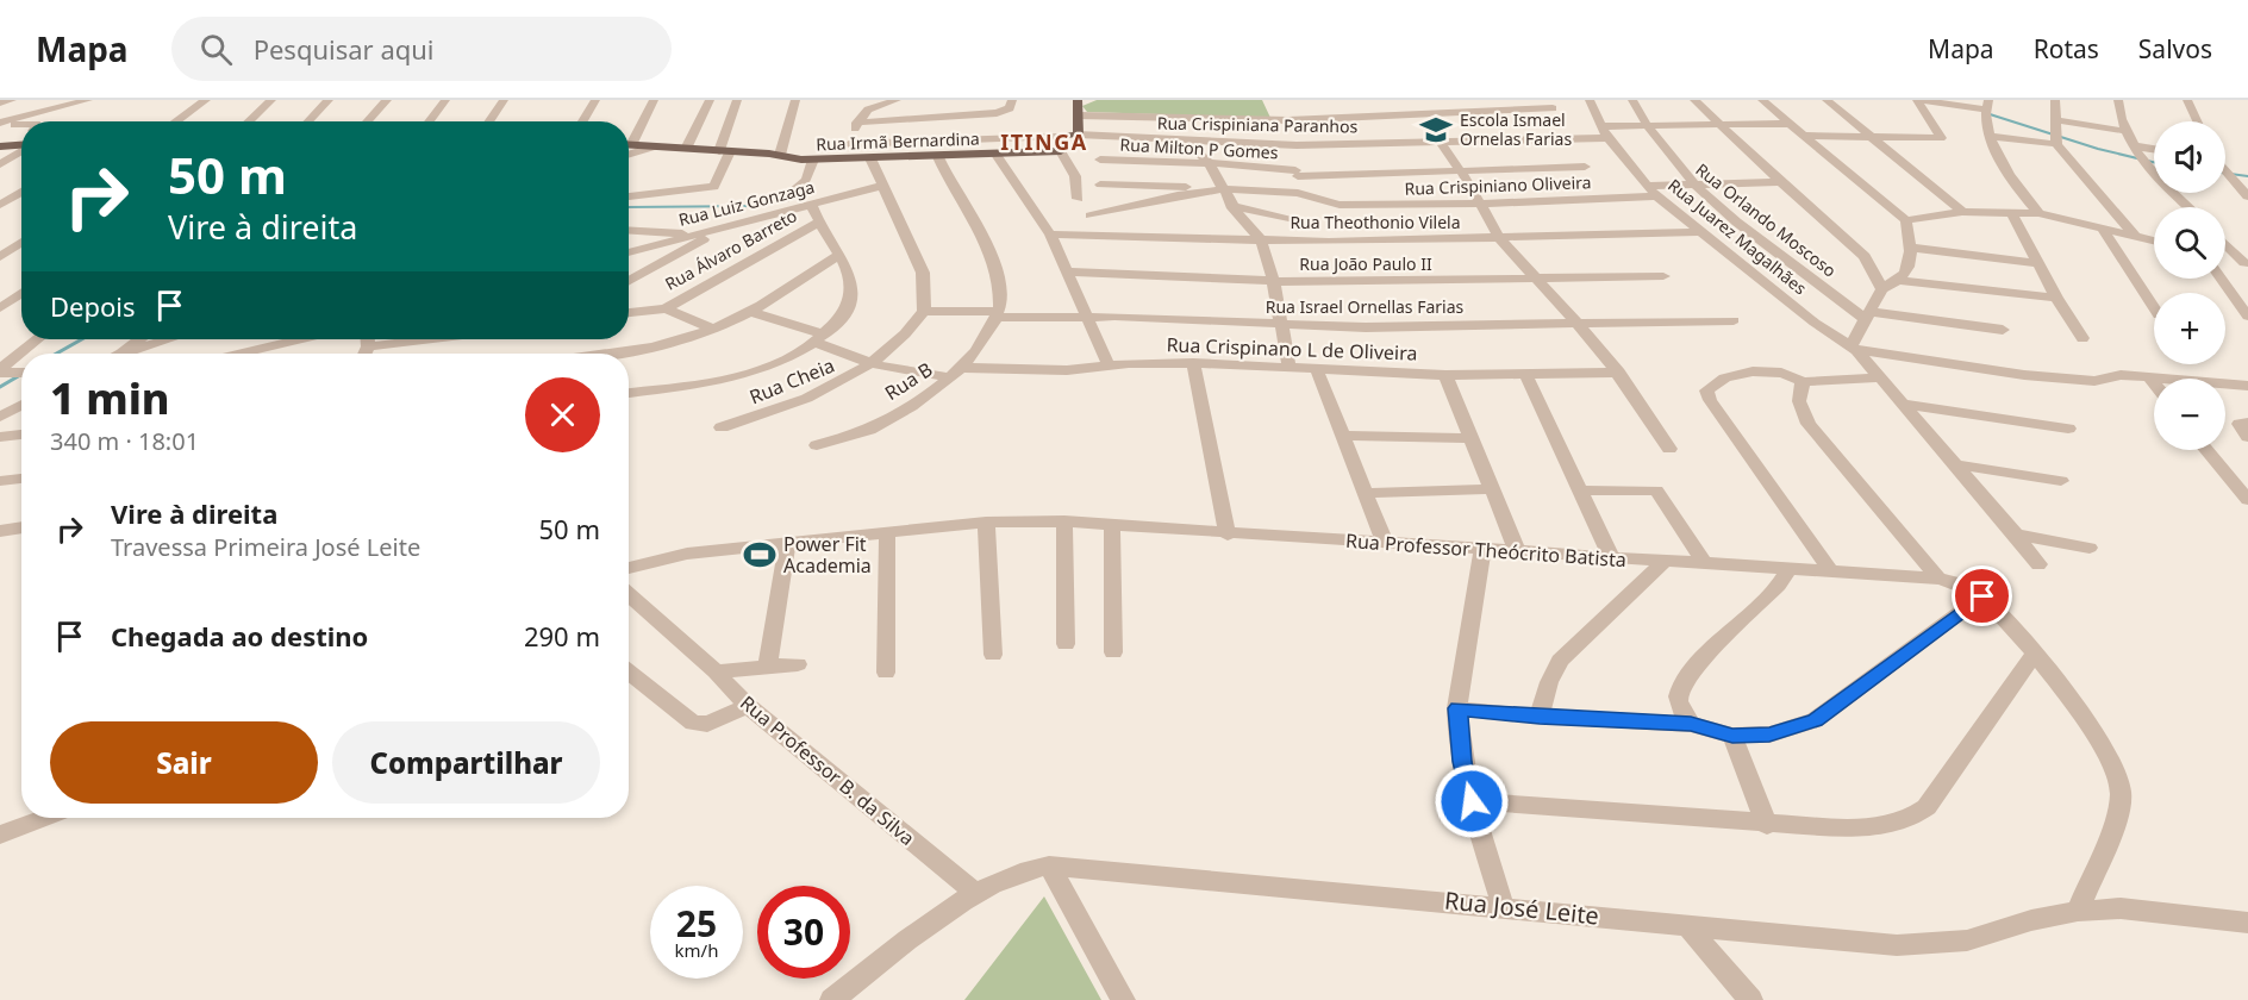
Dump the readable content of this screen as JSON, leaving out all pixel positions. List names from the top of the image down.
{
  "streets": {
    "main road": ["Rua Irmã Bernardina"],
    "street": [
      "Rua Crispiniana Paranhos",
      "Rua Milton P Gomes",
      "Rua Crispiniano Oliveira",
      "Rua Luiz Gonzaga",
      "Rua Orlando Moscoso",
      "Rua Theothonio Vilela",
      "Rua Juarez Magalhães",
      "Rua Álvaro Barreto",
      "Rua João Paulo II",
      "Rua Israel Ornellas Farias",
      "Rua Crispinano L de Oliveira",
      "Rua Cheia",
      "Rua B",
      "Rua Professor Theócrito Batista",
      "Rua Professor B. da Silva",
      "Rua José Leite"
    ]
  },
  "crossings": [
    ["Rua Crispiniana Paranhos", "Rua Juarez Magalhães"],
    ["Rua Crispiniano Oliveira", "Rua Orlando Moscoso"],
    ["Rua Crispiniano Oliveira", "Rua Juarez Magalhães"],
    ["Rua Theothonio Vilela", "Rua Juarez Magalhães"],
    ["Rua Israel Ornellas Farias", "Rua Cheia"],
    ["Rua Israel Ornellas Farias", "Rua B"],
    ["Rua Crispinano L de Oliveira", "Rua B"],
    ["Rua Professor Theócrito Batista", "Rua José Leite"],
    ["Rua Professor B. da Silva", "Rua José Leite"]
  ],
  "districts": ["ITINGA"],
  "places": {
    "school or university": ["Escola Ismael Ornelas Farias"],
    "sports": ["Power Fit Academia"]
  },
  "page": {
    "header": "Mapa",
    "search": "Pesquisar aqui",
    "nav": ["Mapa", "Rotas", "Salvos"],
    "map_buttons": ["+", "−"],
    "turn": ["50 m", "Vire à direita"],
    "then": "Depois",
    "heading": ["1 min", "340 m · 18:01"],
    "list": [
      {
        "name": "Vire à direita",
        "note": "Travessa Primeira José Leite",
        "value": "50 m"
      },
      {
        "name": "Chegada ao destino",
        "value": "290 m"
      }
    ],
    "buttons": ["Sair", "Compartilhar"],
    "speed": "25 km/h",
    "limit": "30"
  }
}
